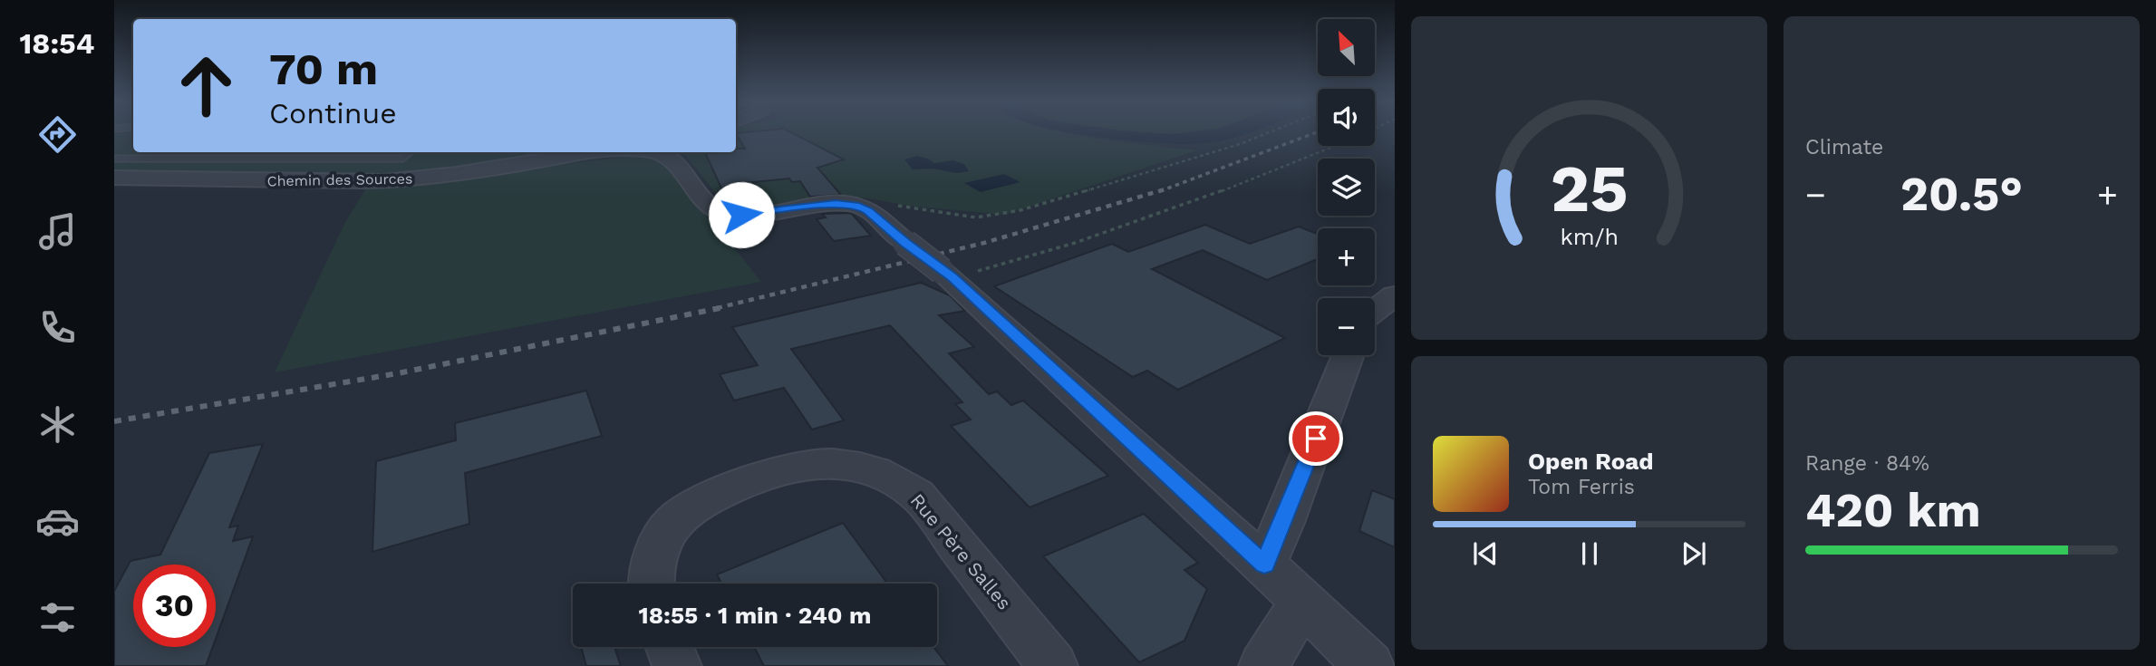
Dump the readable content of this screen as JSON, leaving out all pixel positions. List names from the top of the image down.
{
  "streets": {
    "street": ["Chemin des Sources", "Rue Père Salles"]
  },
  "north": "top left",
  "page": {
    "tabs": "18:54",
    "tile": [
      "Climate",
      ["Range · 84%", "420 km"]
    ],
    "map_buttons": ["+", "−"],
    "turn": ["70 m", "Continue"],
    "heat": ["−", "20.5°", "+"],
    "song": ["Open Road", "Tom Ferris"],
    "limit": "30",
    "trip": "18:55 · 1 min · 240 m",
    "gauge": ["25", "km/h"]
  }
}
